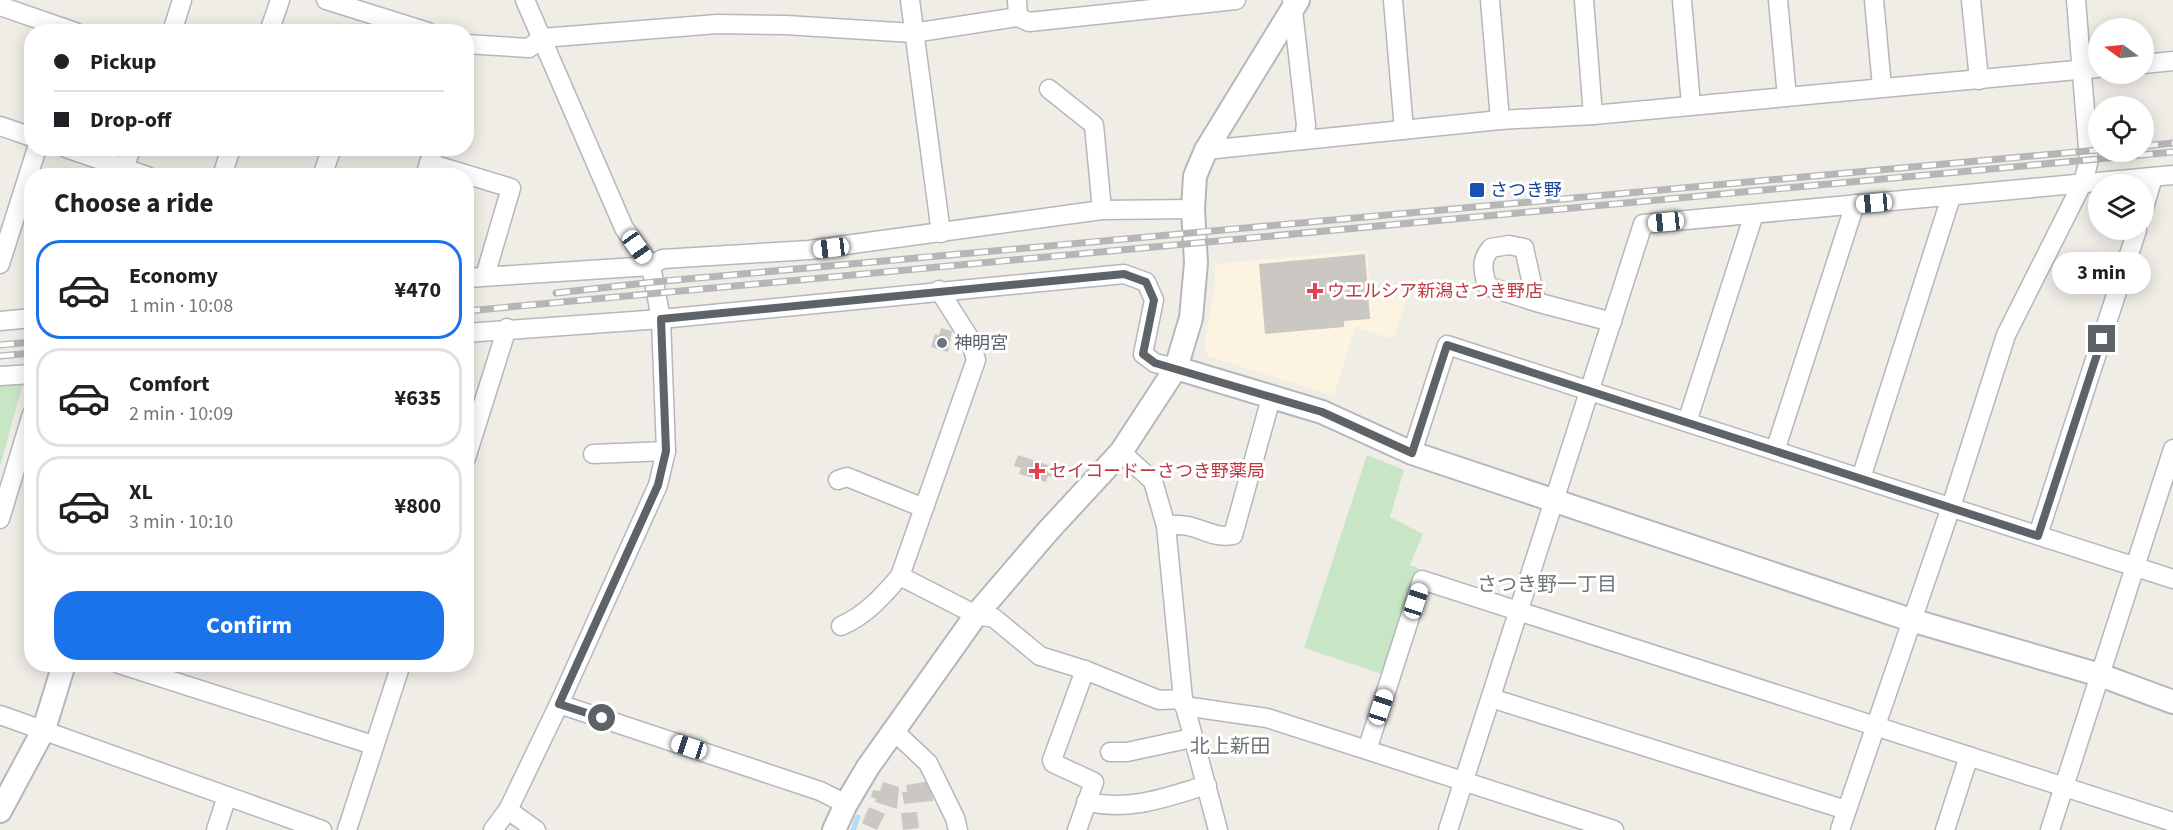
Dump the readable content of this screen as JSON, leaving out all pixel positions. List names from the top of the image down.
{
  "districts": ["さつき野一丁目", "北上新田"],
  "places": {
    "transit": ["さつき野"],
    "health": ["ウエルシア新潟さつき野店", "セイコードーさつき野薬局"],
    "other": ["神明宮"]
  },
  "north": "left",
  "page": {
    "banner": ["Pickup", "Drop-off"],
    "heading": "Choose a ride",
    "list": [
      {
        "name": "Economy",
        "note": "1 min · 10:08",
        "value": "¥470"
      },
      {
        "name": "Comfort",
        "note": "2 min · 10:09",
        "value": "¥635"
      },
      {
        "name": "XL",
        "note": "3 min · 10:10",
        "value": "¥800"
      }
    ],
    "bubble": "3 min",
    "buttons": "Confirm"
  }
}
